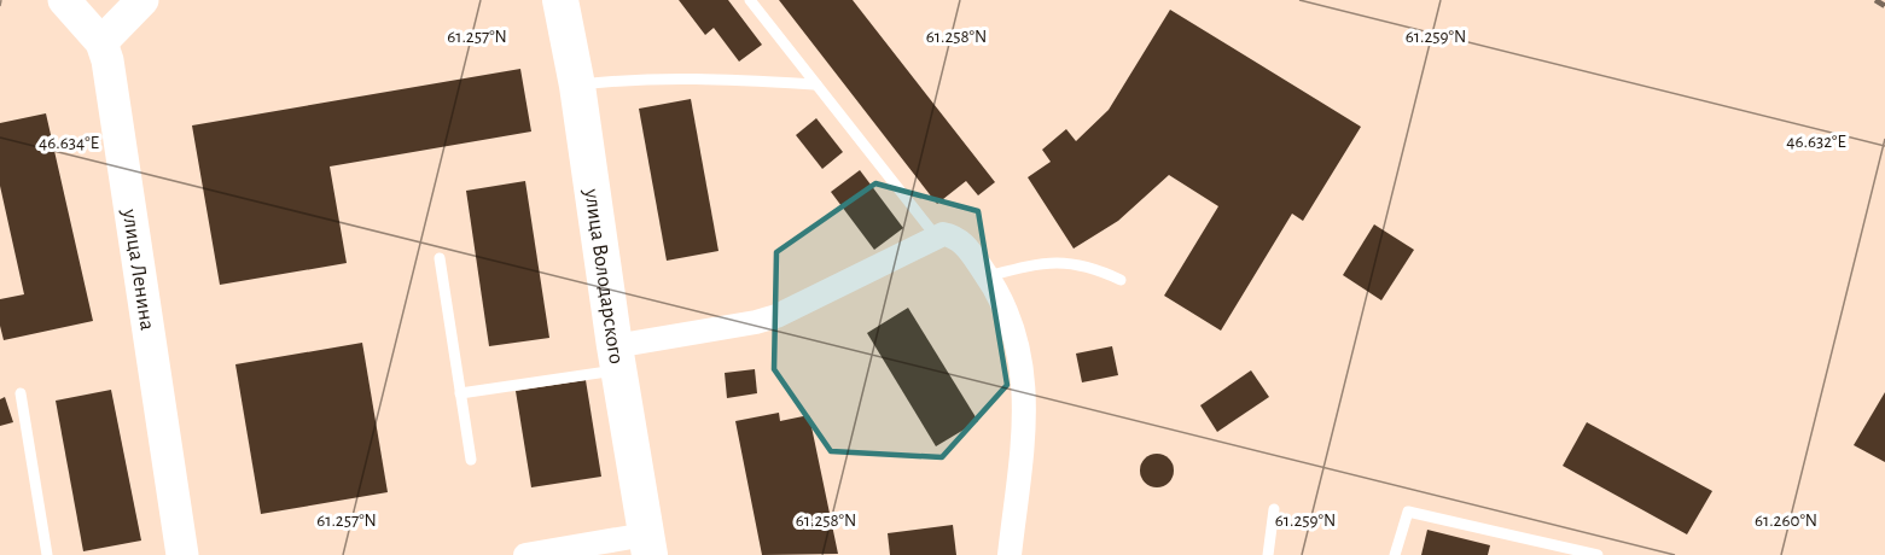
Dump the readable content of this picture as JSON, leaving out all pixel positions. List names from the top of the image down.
{
  "streets": {
    "main road": ["улица Володарского"],
    "street": ["улица Ленина"]
  },
  "coordinates": [
    "61.257°N",
    "61.258°N",
    "61.259°N",
    "46.632°E",
    "46.634°E",
    "61.260°N"
  ]
}
